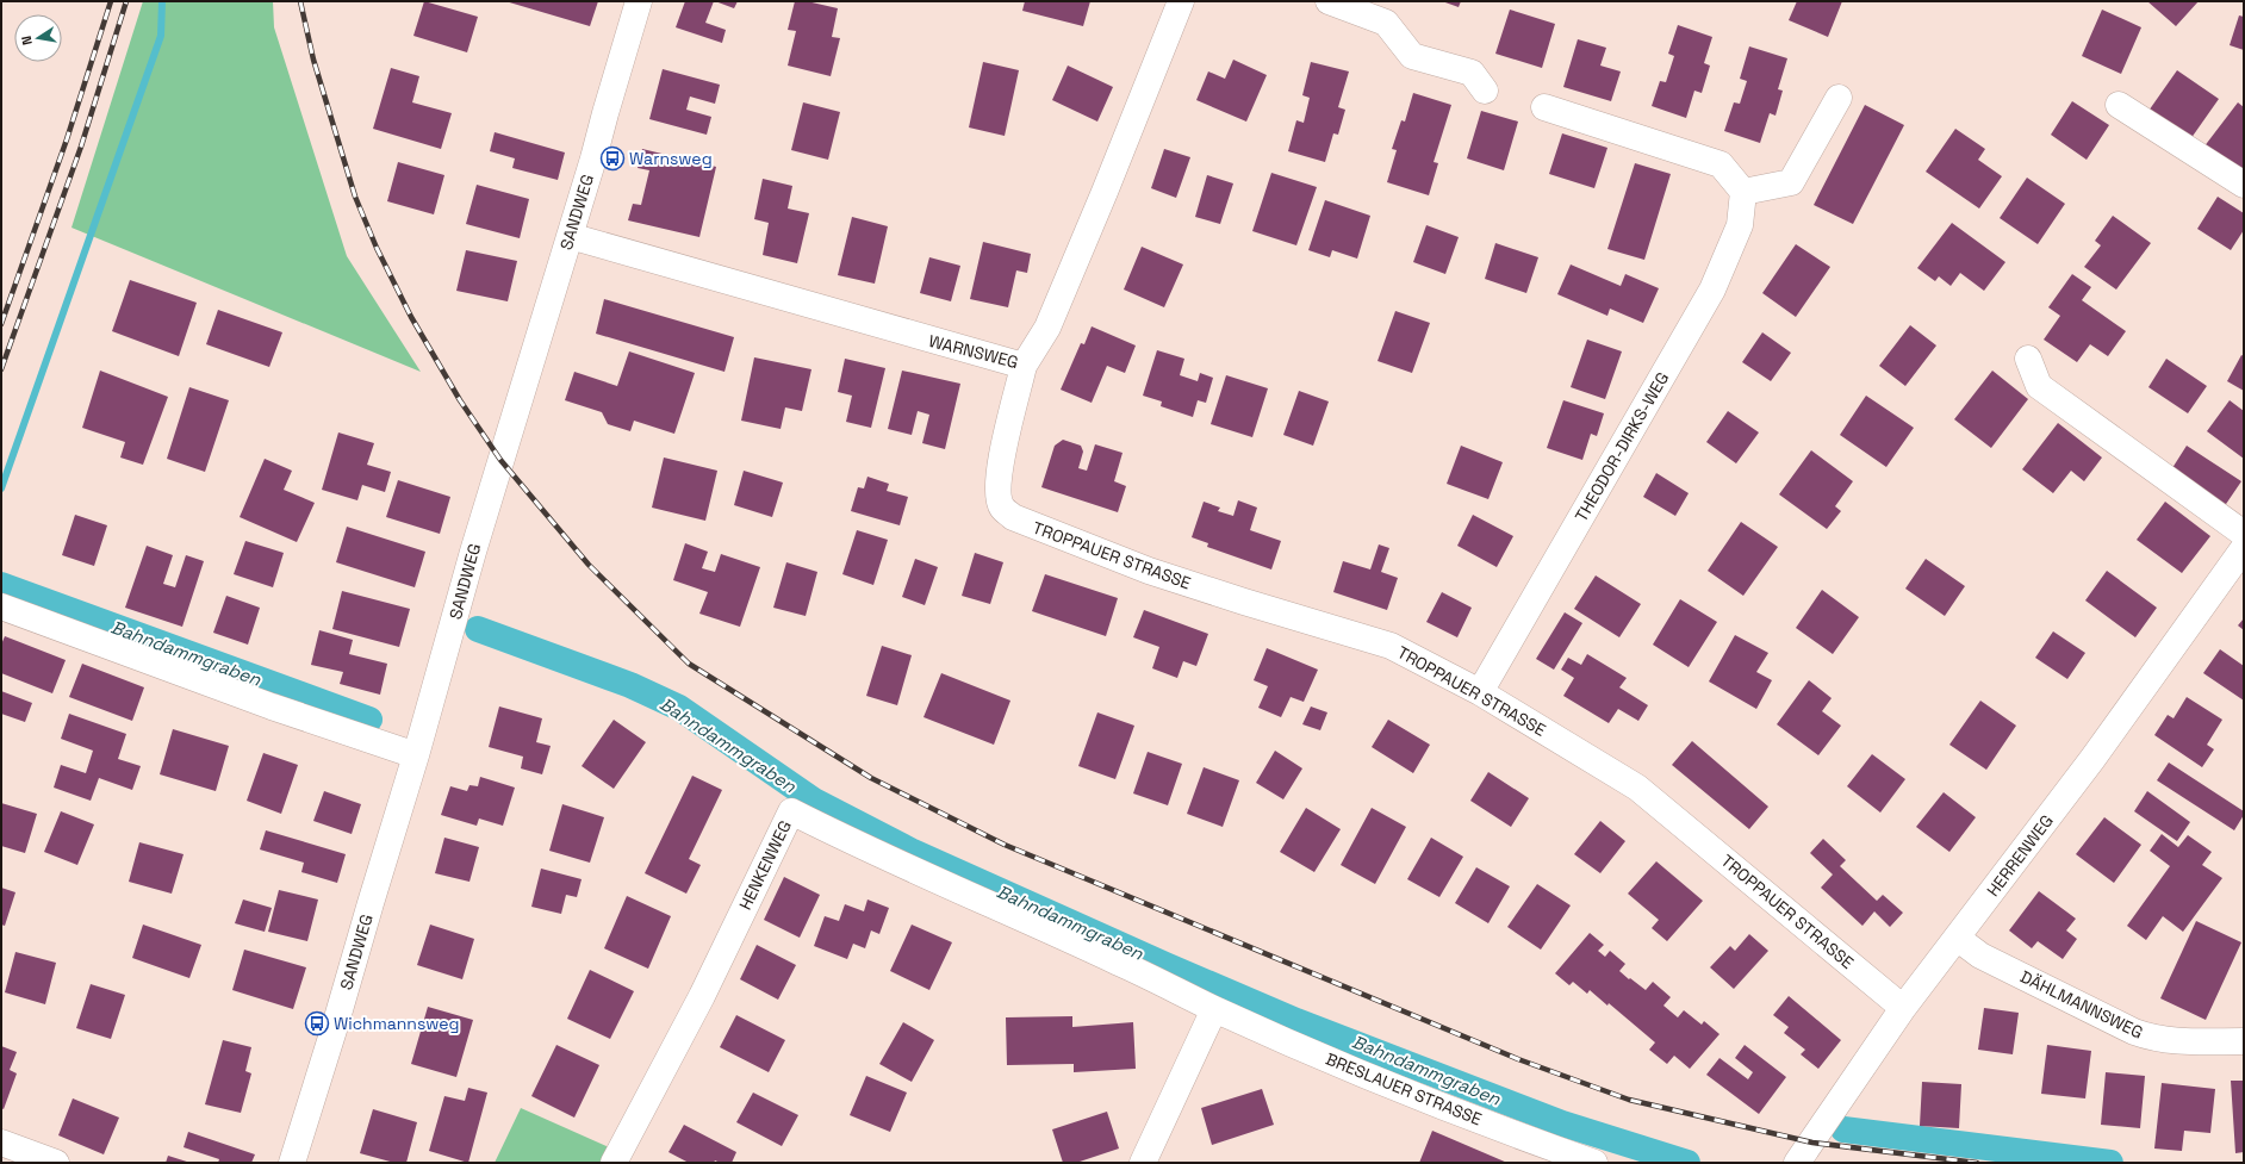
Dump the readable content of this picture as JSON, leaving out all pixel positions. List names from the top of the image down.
{
  "streets": {
    "street": [
      "SANDWEG",
      "WARNSWEG",
      "THEODOR-DIRKS-WEG",
      "TROPPAUER STRASSE",
      "HERRENWEG",
      "HENKENWEG",
      "DÄHLMANNSWEG",
      "BRESLAUER STRASSE"
    ]
  },
  "crossings": [
    ["SANDWEG", "WARNSWEG"],
    ["WARNSWEG", "TROPPAUER STRASSE"],
    ["THEODOR-DIRKS-WEG", "TROPPAUER STRASSE"],
    ["TROPPAUER STRASSE", "HERRENWEG"],
    ["HERRENWEG", "DÄHLMANNSWEG"],
    ["HENKENWEG", "BRESLAUER STRASSE"]
  ],
  "water": ["Bahndammgraben"],
  "places": {
    "bus stop": ["Warnsweg", "Wichmannsweg"]
  },
  "north": "left"
}
